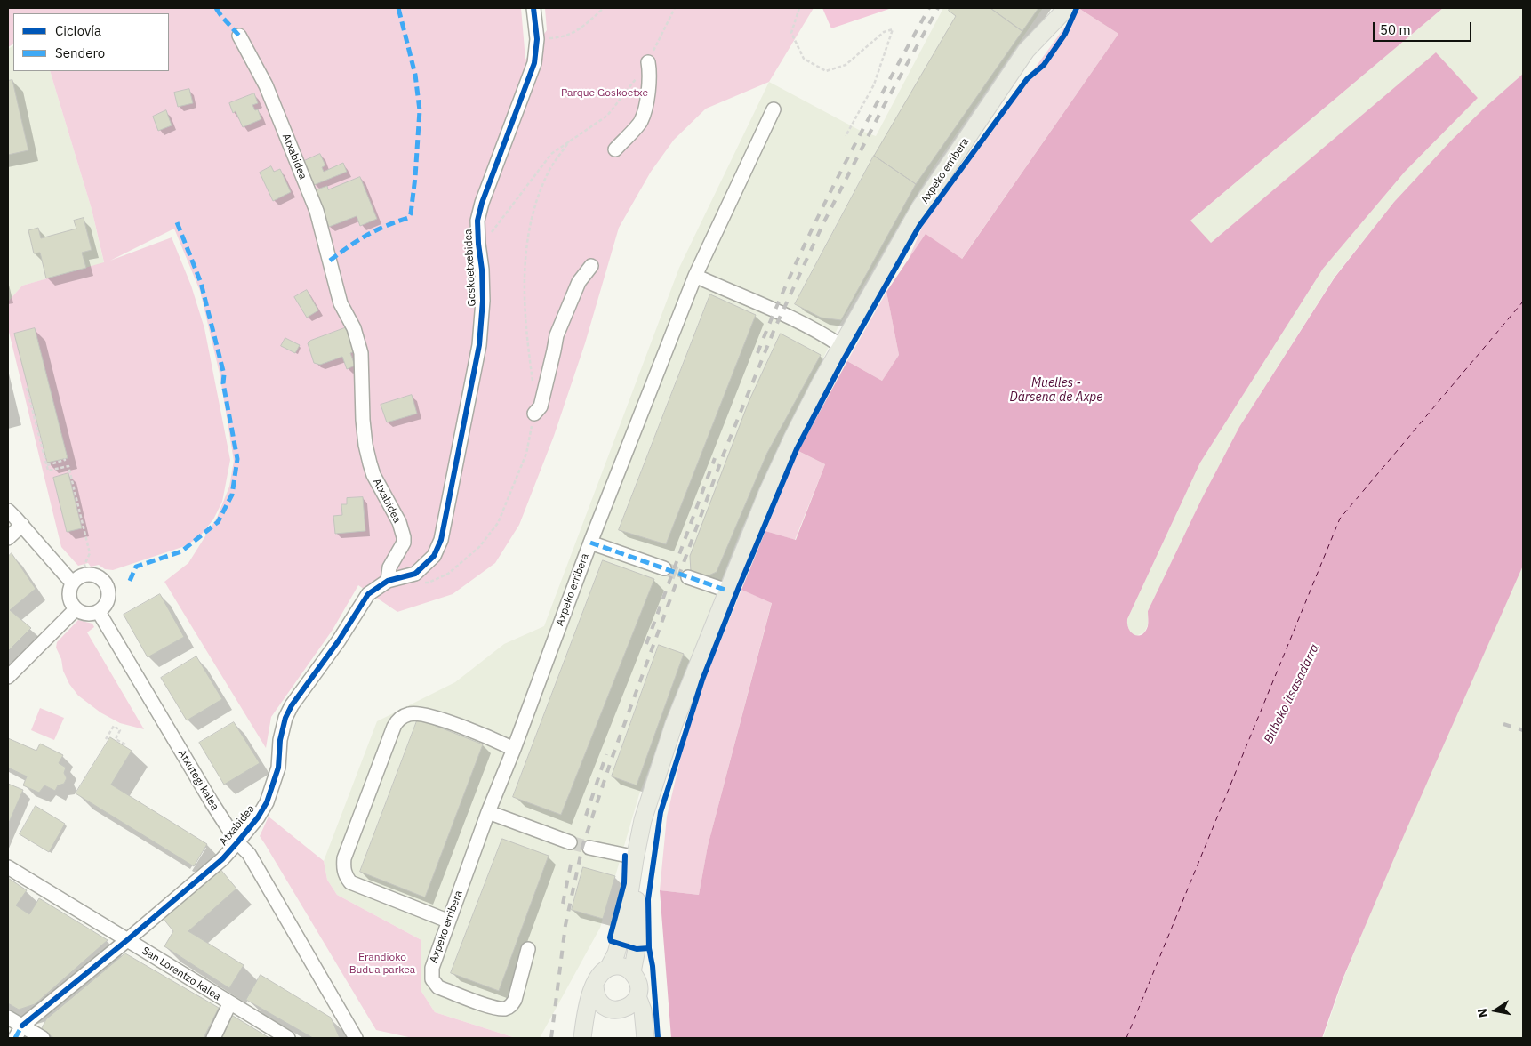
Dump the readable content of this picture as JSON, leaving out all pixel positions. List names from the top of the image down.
{
  "streets": {
    "main road": ["Axpeko erribera"],
    "street": [
      "Atxabidea",
      "Goskoetxebidea",
      "Atxutegi kalea",
      "San Lorentzo kalea"
    ]
  },
  "crossings": [
    ["Atxabidea", "Goskoetxebidea"],
    ["Atxabidea", "Atxutegi kalea"],
    ["Atxabidea", "San Lorentzo kalea"]
  ],
  "water": ["Muelles - Dársena de Axpe", "Bilboko itsasadarra"],
  "parks": ["Parque Goskoetxe", "Erandioko Budua parkea"],
  "legend": ["Ciclovía", "Sendero"],
  "scale_bar": "50 m",
  "north": "left"
}
